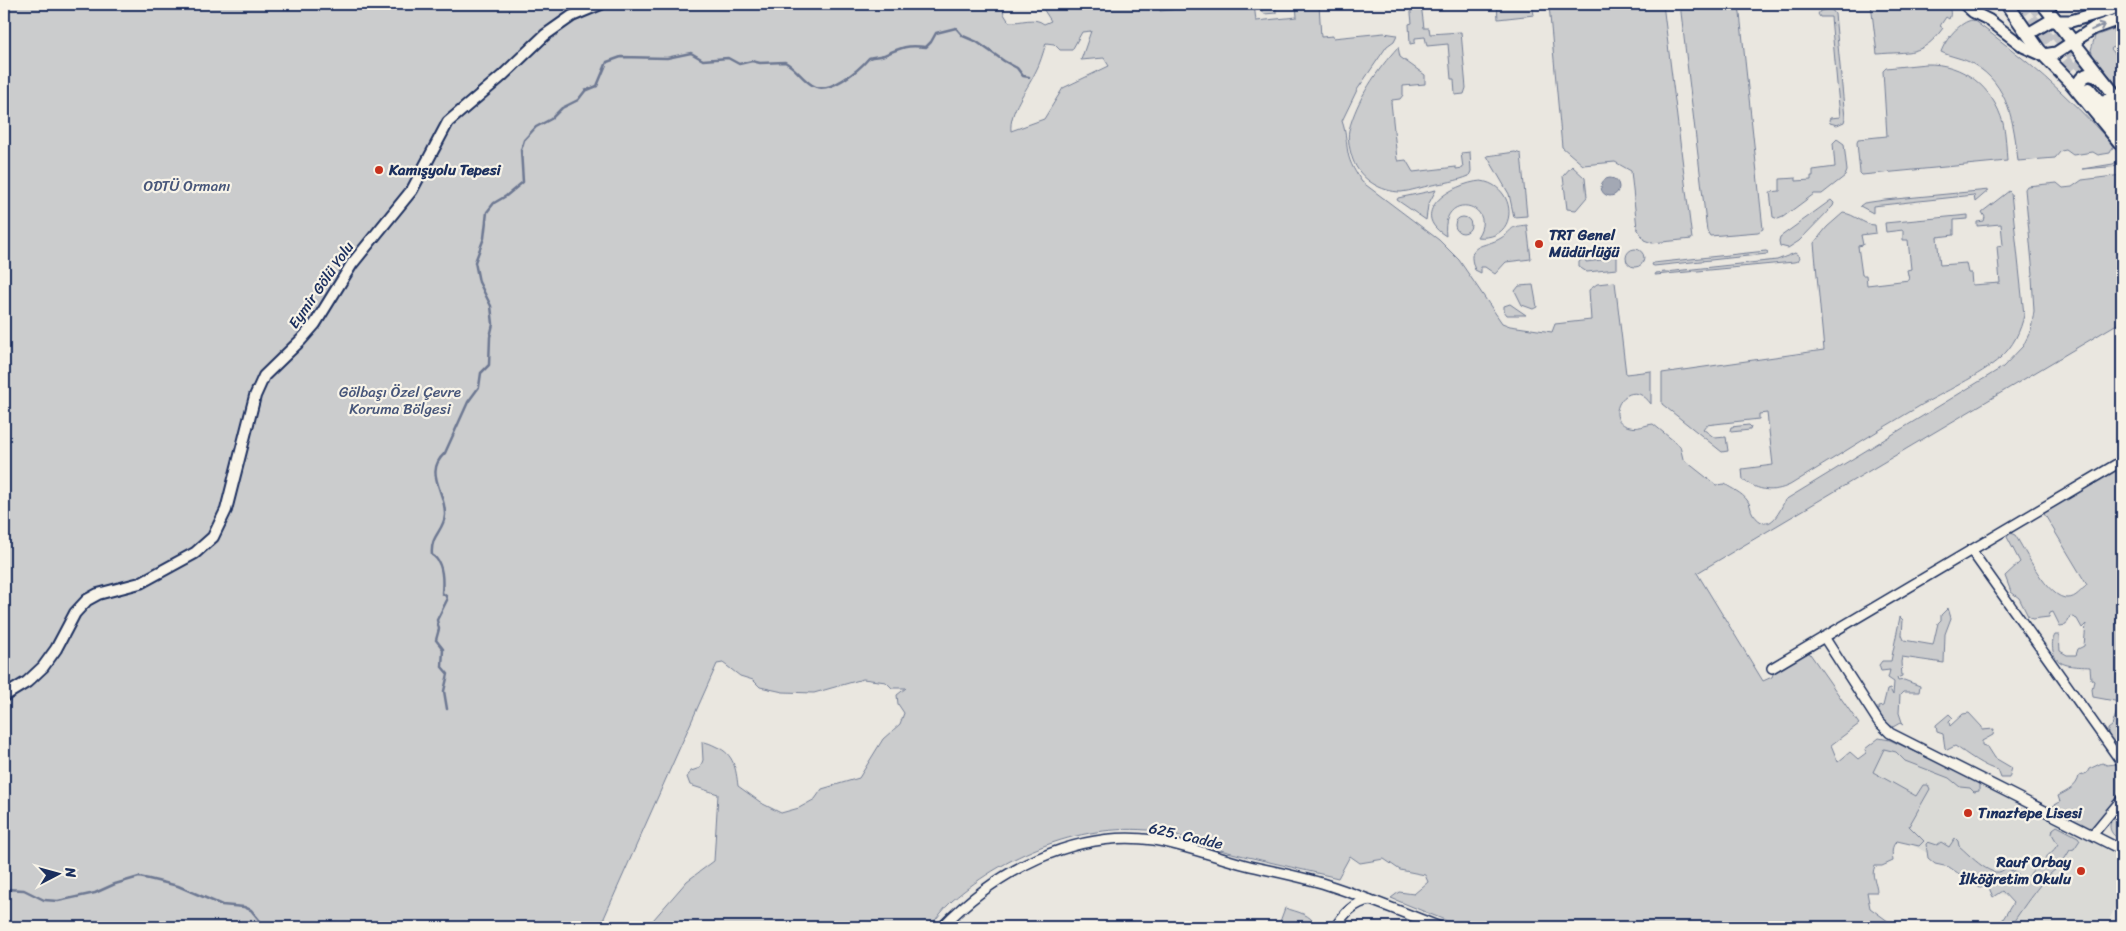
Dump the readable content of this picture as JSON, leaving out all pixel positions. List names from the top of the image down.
{
  "streets": {
    "street": ["Eymir Gölü Yolu", "625. Cadde"]
  },
  "parks": ["ODTÜ Ormanı", "Gölbaşı Özel Çevre Koruma Bölgesi"],
  "places": [
    "Kamışyolu Tepesi",
    "TRT Genel Müdürlüğü",
    "Tınaztepe Lisesi",
    "Rauf Orbay İlköğretim Okulu"
  ],
  "north": "right"
}
